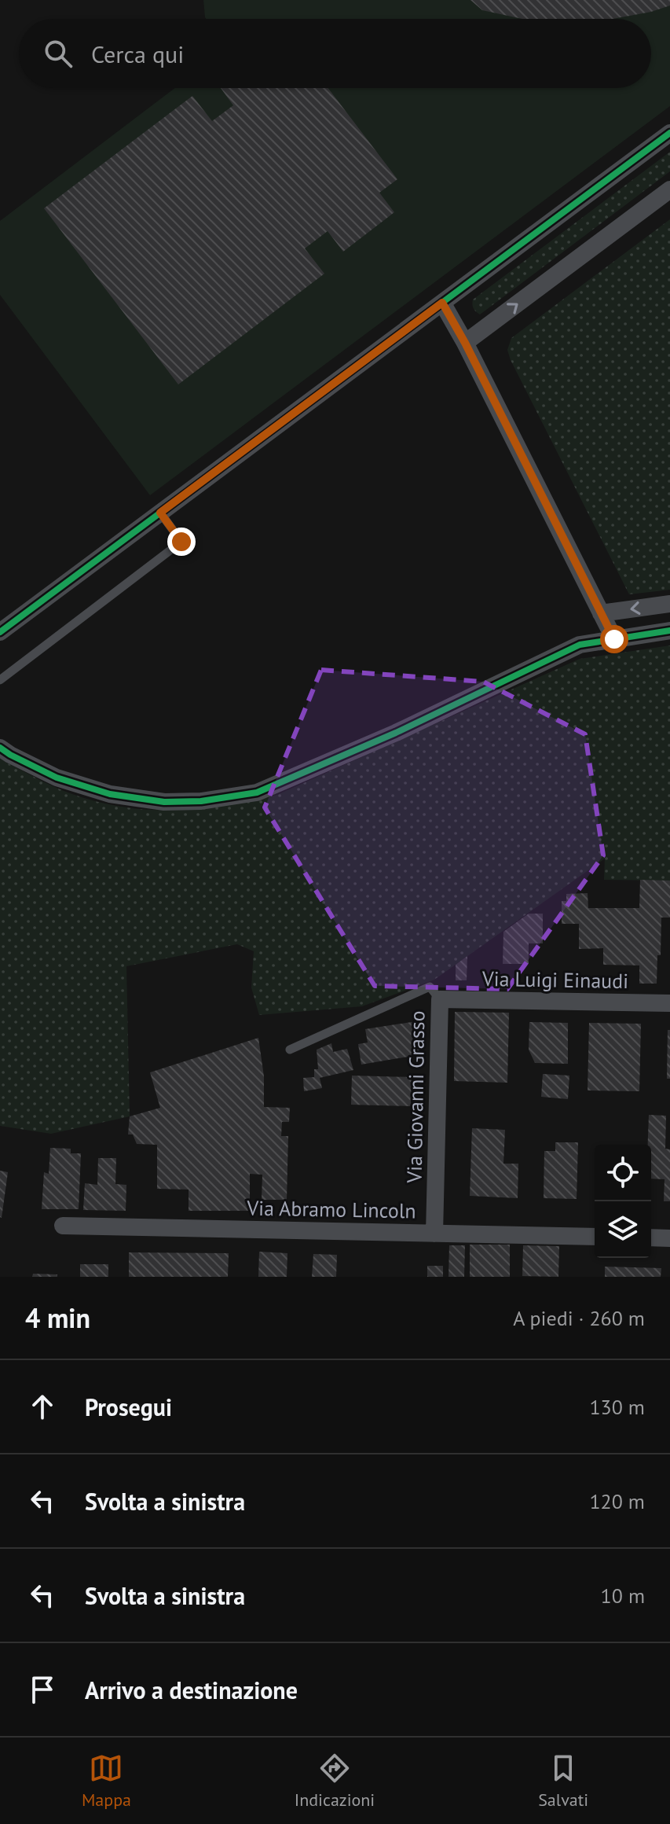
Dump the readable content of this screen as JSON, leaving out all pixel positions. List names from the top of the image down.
{
  "streets": {
    "street": ["Via Luigi Einaudi", "Via Giovanni Grasso", "Via Abramo Lincoln"]
  },
  "crossings": [
    ["Via Luigi Einaudi", "Via Giovanni Grasso"],
    ["Via Giovanni Grasso", "Via Abramo Lincoln"]
  ],
  "page": {
    "search": "Cerca qui",
    "heading": ["4 min", "A piedi · 260 m"],
    "list": [
      ["Prosegui", "130 m"],
      ["Svolta a sinistra", "120 m"],
      ["Svolta a sinistra", "10 m"],
      "Arrivo a destinazione"
    ],
    "nav": ["Mappa", "Indicazioni", "Salvati"]
  }
}
